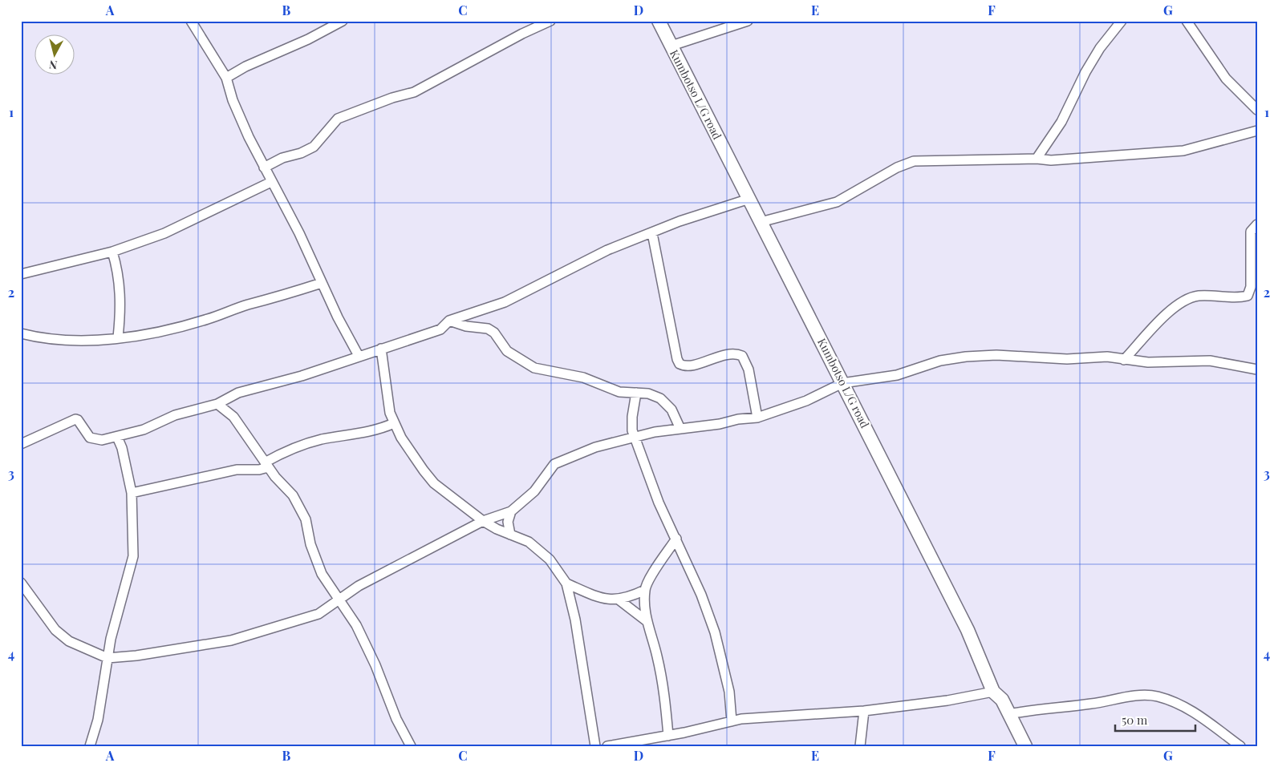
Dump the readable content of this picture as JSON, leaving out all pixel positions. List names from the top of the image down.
{
  "streets": {
    "main road": ["Kumbotso L/G road"]
  },
  "scale_bar": "50 m",
  "north": "bottom",
  "grid": {
    "columns": [
      "A",
      "B",
      "C",
      "D",
      "E",
      "F",
      "G"
    ],
    "rows": [
      "1",
      "2",
      "3",
      "4"
    ]
  }
}
